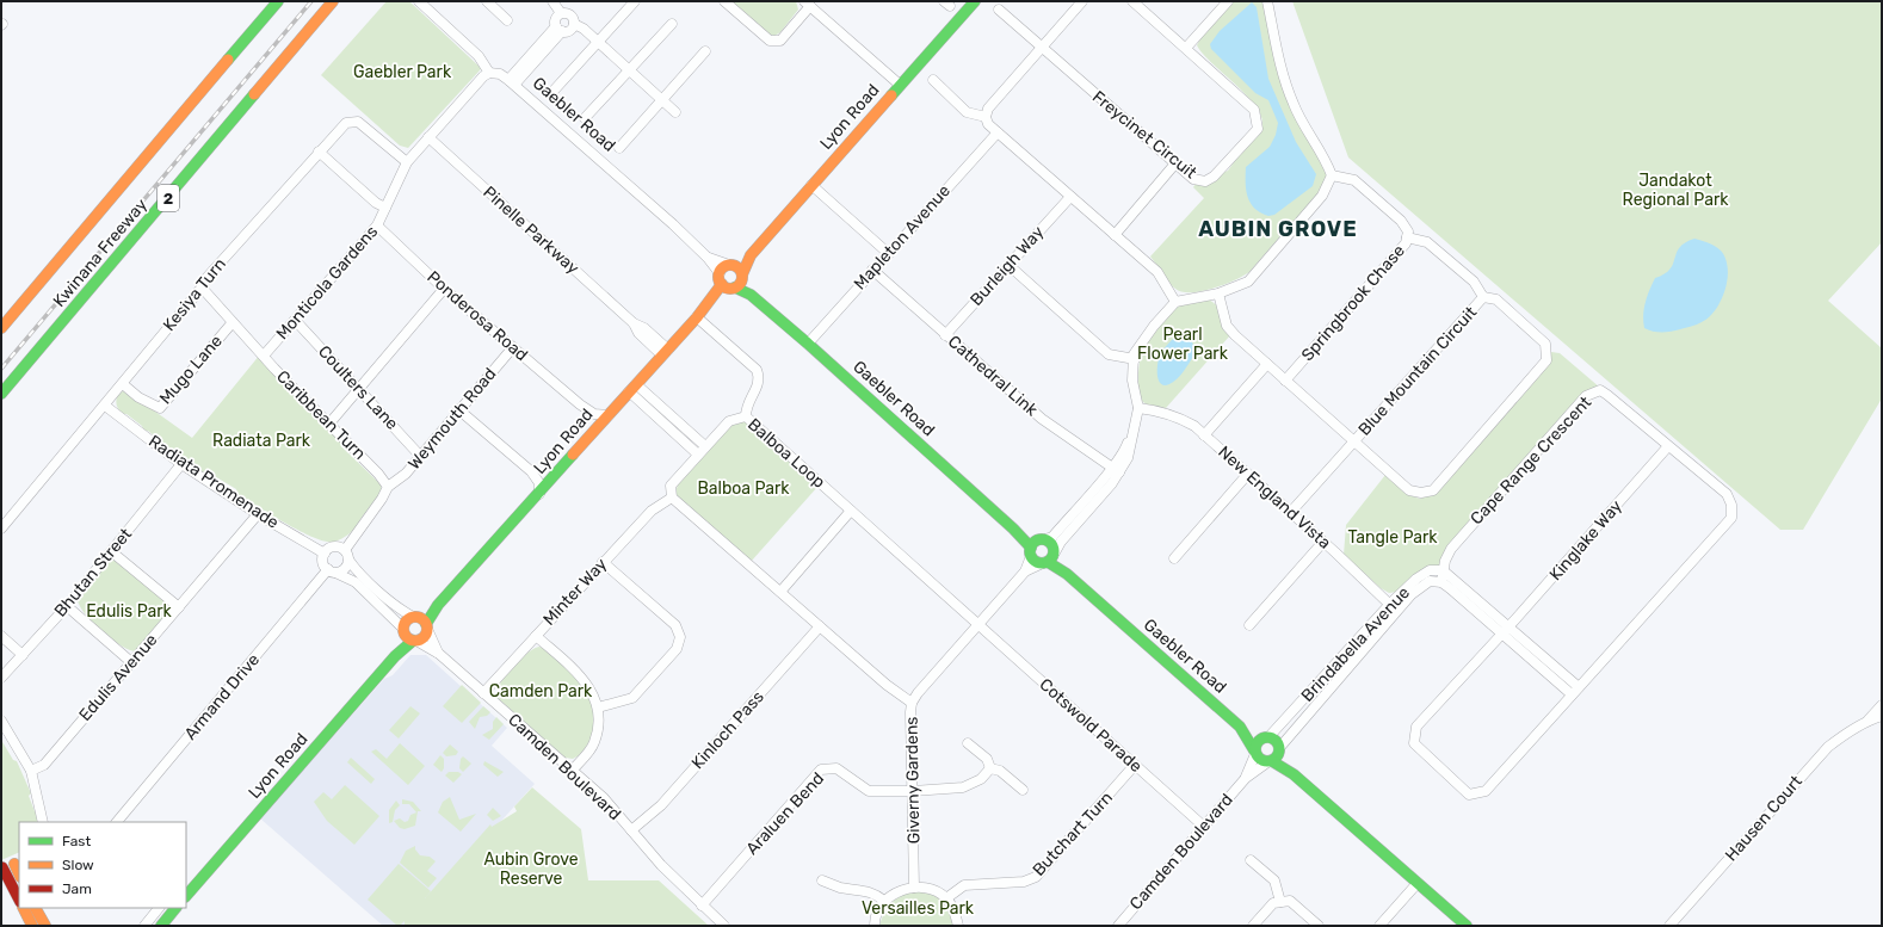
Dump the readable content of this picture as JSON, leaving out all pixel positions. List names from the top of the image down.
{
  "streets": {
    "main road": [
      "Gaebler Road",
      "Lyon Road",
      "2",
      "Kwinana Freeway"
    ],
    "street": [
      "Freycinet Circuit",
      "Pinelle Parkway",
      "Mapleton Avenue",
      "Burleigh Way",
      "Monticola Gardens",
      "Kesiya Turn",
      "Springbrook Chase",
      "Ponderosa Road",
      "Mugo Lane",
      "Blue Mountain Circuit",
      "Cathedral Link",
      "Coulters Lane",
      "Caribbean Turn",
      "Weymouth Road",
      "Balboa Loop",
      "Cape Range Crescent",
      "Radiata Promenade",
      "New England Vista",
      "Kinglake Way",
      "Bhutan Street",
      "Minter Way",
      "Brindabella Avenue",
      "Edulis Avenue",
      "Armand Drive",
      "Cotswold Parade",
      "Kinloch Pass",
      "Camden Boulevard",
      "Giverny Gardens",
      "Araluen Bend",
      "Hausen Court",
      "Butchart Turn"
    ]
  },
  "crossings": [
    ["Gaebler Road", "Lyon Road"],
    ["Gaebler Road", "Mapleton Avenue"],
    ["Gaebler Road", "Monticola Gardens"],
    ["Gaebler Road", "Brindabella Avenue"],
    ["Gaebler Road", "Camden Boulevard"],
    ["Gaebler Road", "Giverny Gardens"],
    ["Lyon Road", "Pinelle Parkway"],
    ["Lyon Road", "Ponderosa Road"],
    ["Lyon Road", "Camden Boulevard"],
    ["Pinelle Parkway", "Monticola Gardens"],
    ["Mapleton Avenue", "Cathedral Link"],
    ["Burleigh Way", "Cathedral Link"],
    ["Monticola Gardens", "Kesiya Turn"],
    ["Monticola Gardens", "Ponderosa Road"],
    ["Monticola Gardens", "Coulters Lane"],
    ["Monticola Gardens", "Caribbean Turn"],
    ["Kesiya Turn", "Mugo Lane"],
    ["Kesiya Turn", "Caribbean Turn"],
    ["Kesiya Turn", "Radiata Promenade"],
    ["Springbrook Chase", "Blue Mountain Circuit"],
    ["Ponderosa Road", "Weymouth Road"],
    ["Mugo Lane", "Caribbean Turn"],
    ["Coulters Lane", "Weymouth Road"],
    ["Caribbean Turn", "Weymouth Road"],
    ["Balboa Loop", "Minter Way"],
    ["Balboa Loop", "Cotswold Parade"],
    ["Balboa Loop", "Giverny Gardens"],
    ["Cape Range Crescent", "Kinglake Way"],
    ["Cape Range Crescent", "Brindabella Avenue"],
    ["Radiata Promenade", "Bhutan Street"],
    ["Radiata Promenade", "Edulis Avenue"],
    ["Radiata Promenade", "Armand Drive"],
    ["New England Vista", "Brindabella Avenue"],
    ["Minter Way", "Camden Boulevard"],
    ["Brindabella Avenue", "Camden Boulevard"],
    ["Cotswold Parade", "Camden Boulevard"],
    ["Cotswold Parade", "Giverny Gardens"],
    ["Cotswold Parade", "Butchart Turn"],
    ["Kinloch Pass", "Camden Boulevard"],
    ["Camden Boulevard", "Araluen Bend"],
    ["Giverny Gardens", "Araluen Bend"]
  ],
  "districts": ["AUBIN GROVE"],
  "parks": [
    "Gaebler Park",
    "Jandakot Regional Park",
    "Pearl Flower Park",
    "Radiata Park",
    "Balboa Park",
    "Tangle Park",
    "Edulis Park",
    "Camden Park",
    "Aubin Grove Reserve",
    "Versailles Park"
  ],
  "legend": ["Fast", "Slow", "Jam"]
}
